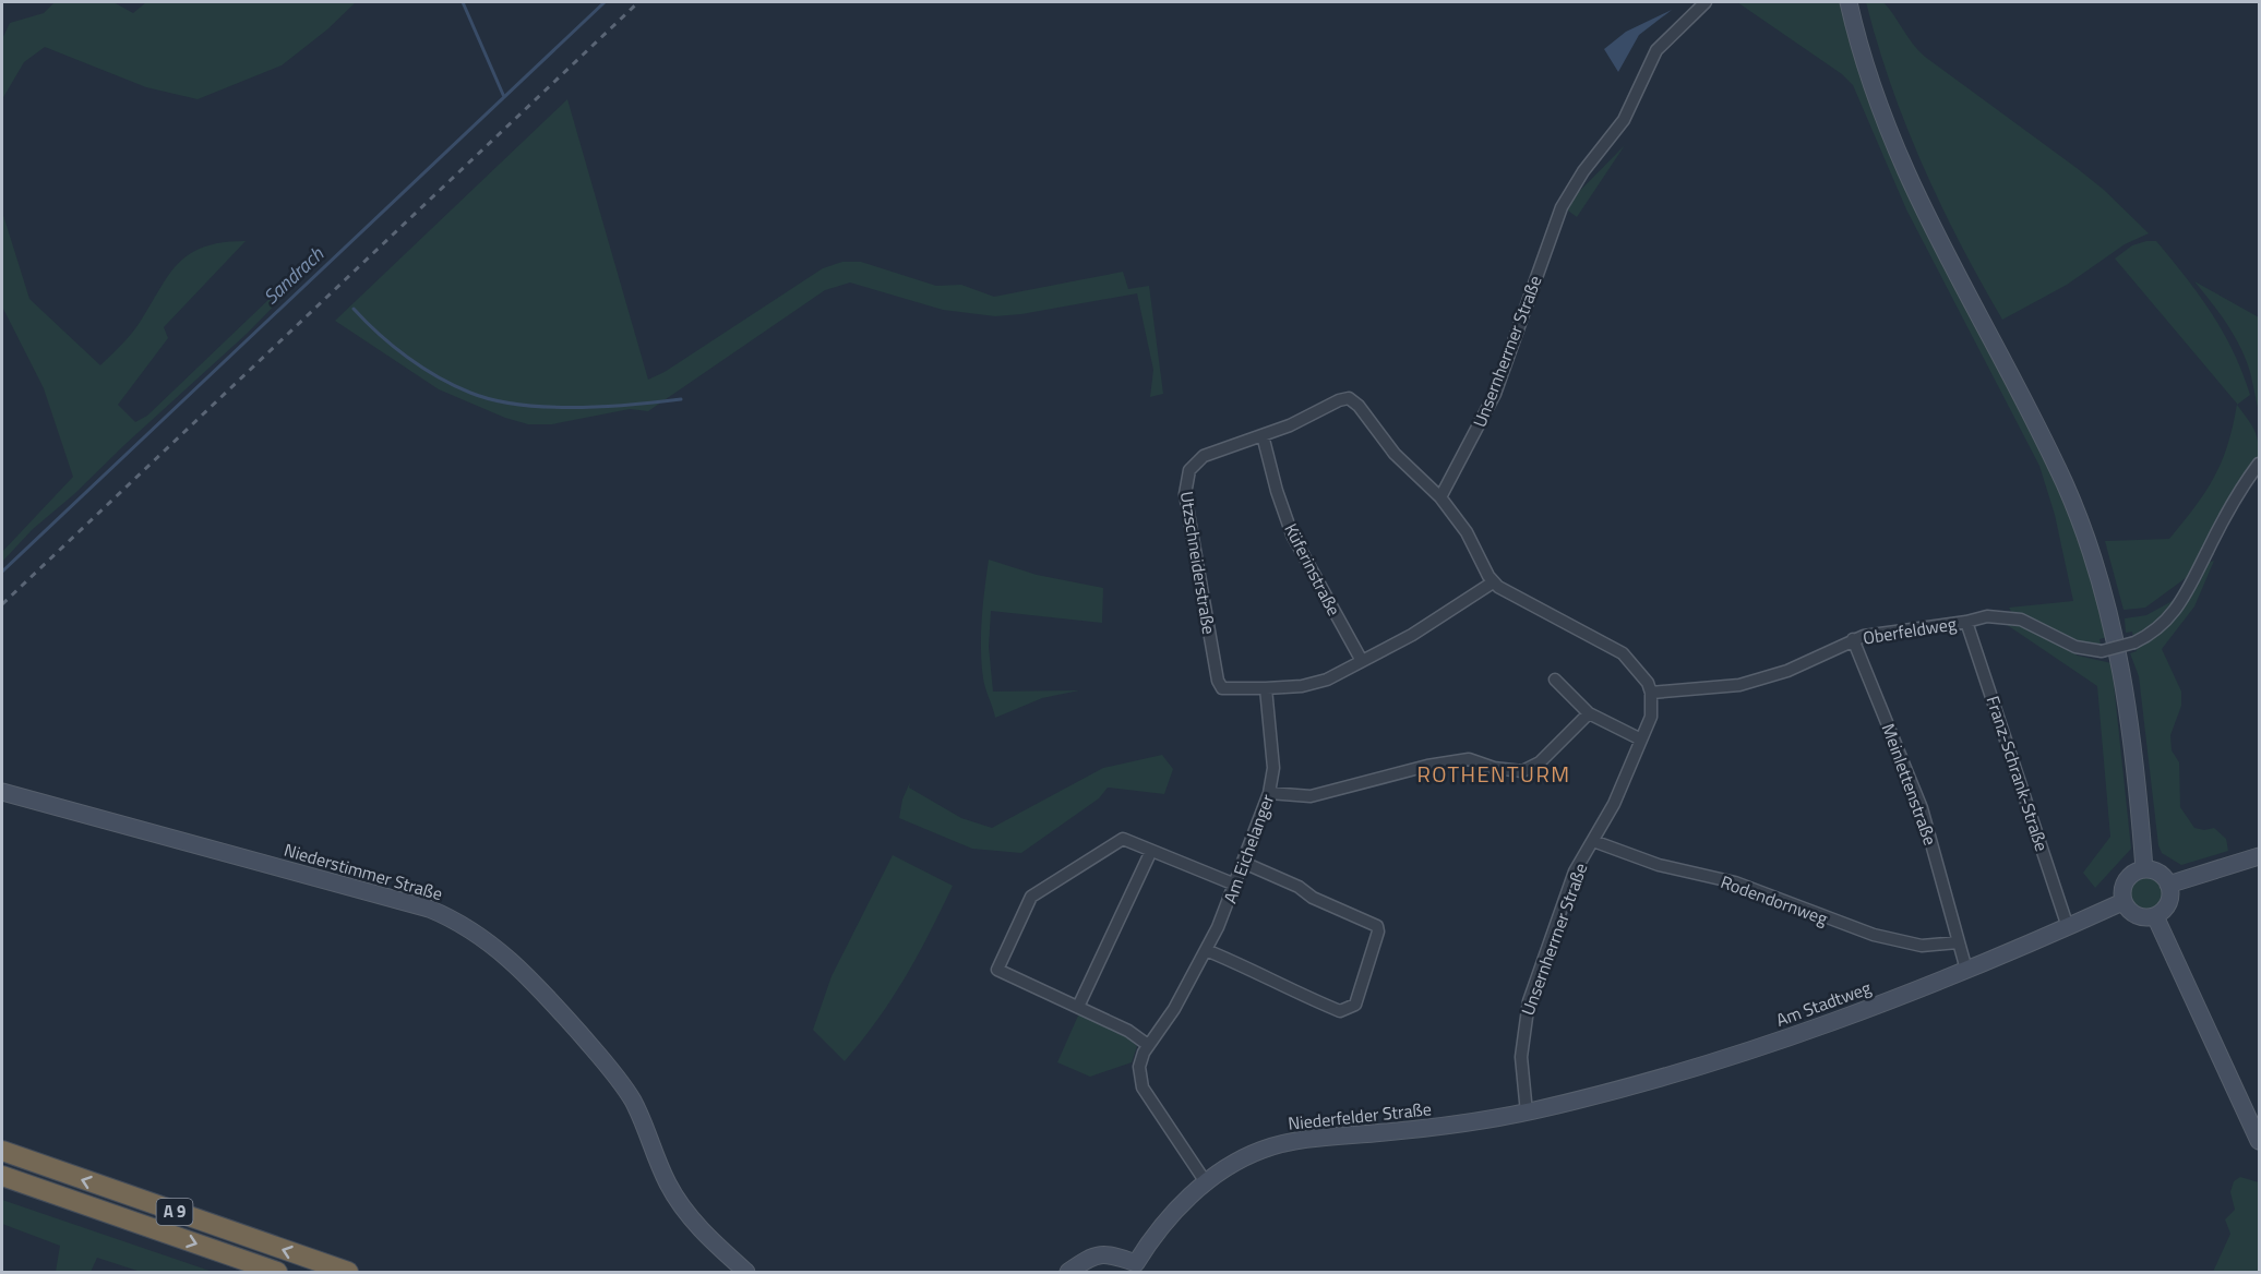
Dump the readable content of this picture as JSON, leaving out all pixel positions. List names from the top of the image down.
{
  "streets": {
    "highway": ["A 9"],
    "street": [
      "Unsernherrner Straße",
      "Utzschneiderstraße",
      "Küferinstraße",
      "Oberfeldweg",
      "Franz-Schrank-Straße",
      "Meinlettenstraße",
      "Am Eichelanger",
      "Niederstimmer Straße",
      "Rodendornweg",
      "Am Stadtweg",
      "Niederfelder Straße"
    ]
  },
  "crossings": [
    ["Unsernherrner Straße", "Utzschneiderstraße"],
    ["Unsernherrner Straße", "Oberfeldweg"],
    ["Unsernherrner Straße", "Rodendornweg"],
    ["Unsernherrner Straße", "Am Stadtweg"],
    ["Unsernherrner Straße", "Niederfelder Straße"],
    ["Utzschneiderstraße", "Küferinstraße"],
    ["Utzschneiderstraße", "Am Eichelanger"],
    ["Oberfeldweg", "Franz-Schrank-Straße"],
    ["Oberfeldweg", "Meinlettenstraße"],
    ["Franz-Schrank-Straße", "Am Stadtweg"],
    ["Meinlettenstraße", "Rodendornweg"],
    ["Meinlettenstraße", "Am Stadtweg"],
    ["Am Eichelanger", "Niederfelder Straße"],
    ["Am Stadtweg", "Niederfelder Straße"]
  ],
  "districts": ["ROTHENTURM"],
  "water": ["Sandrach"]
}
